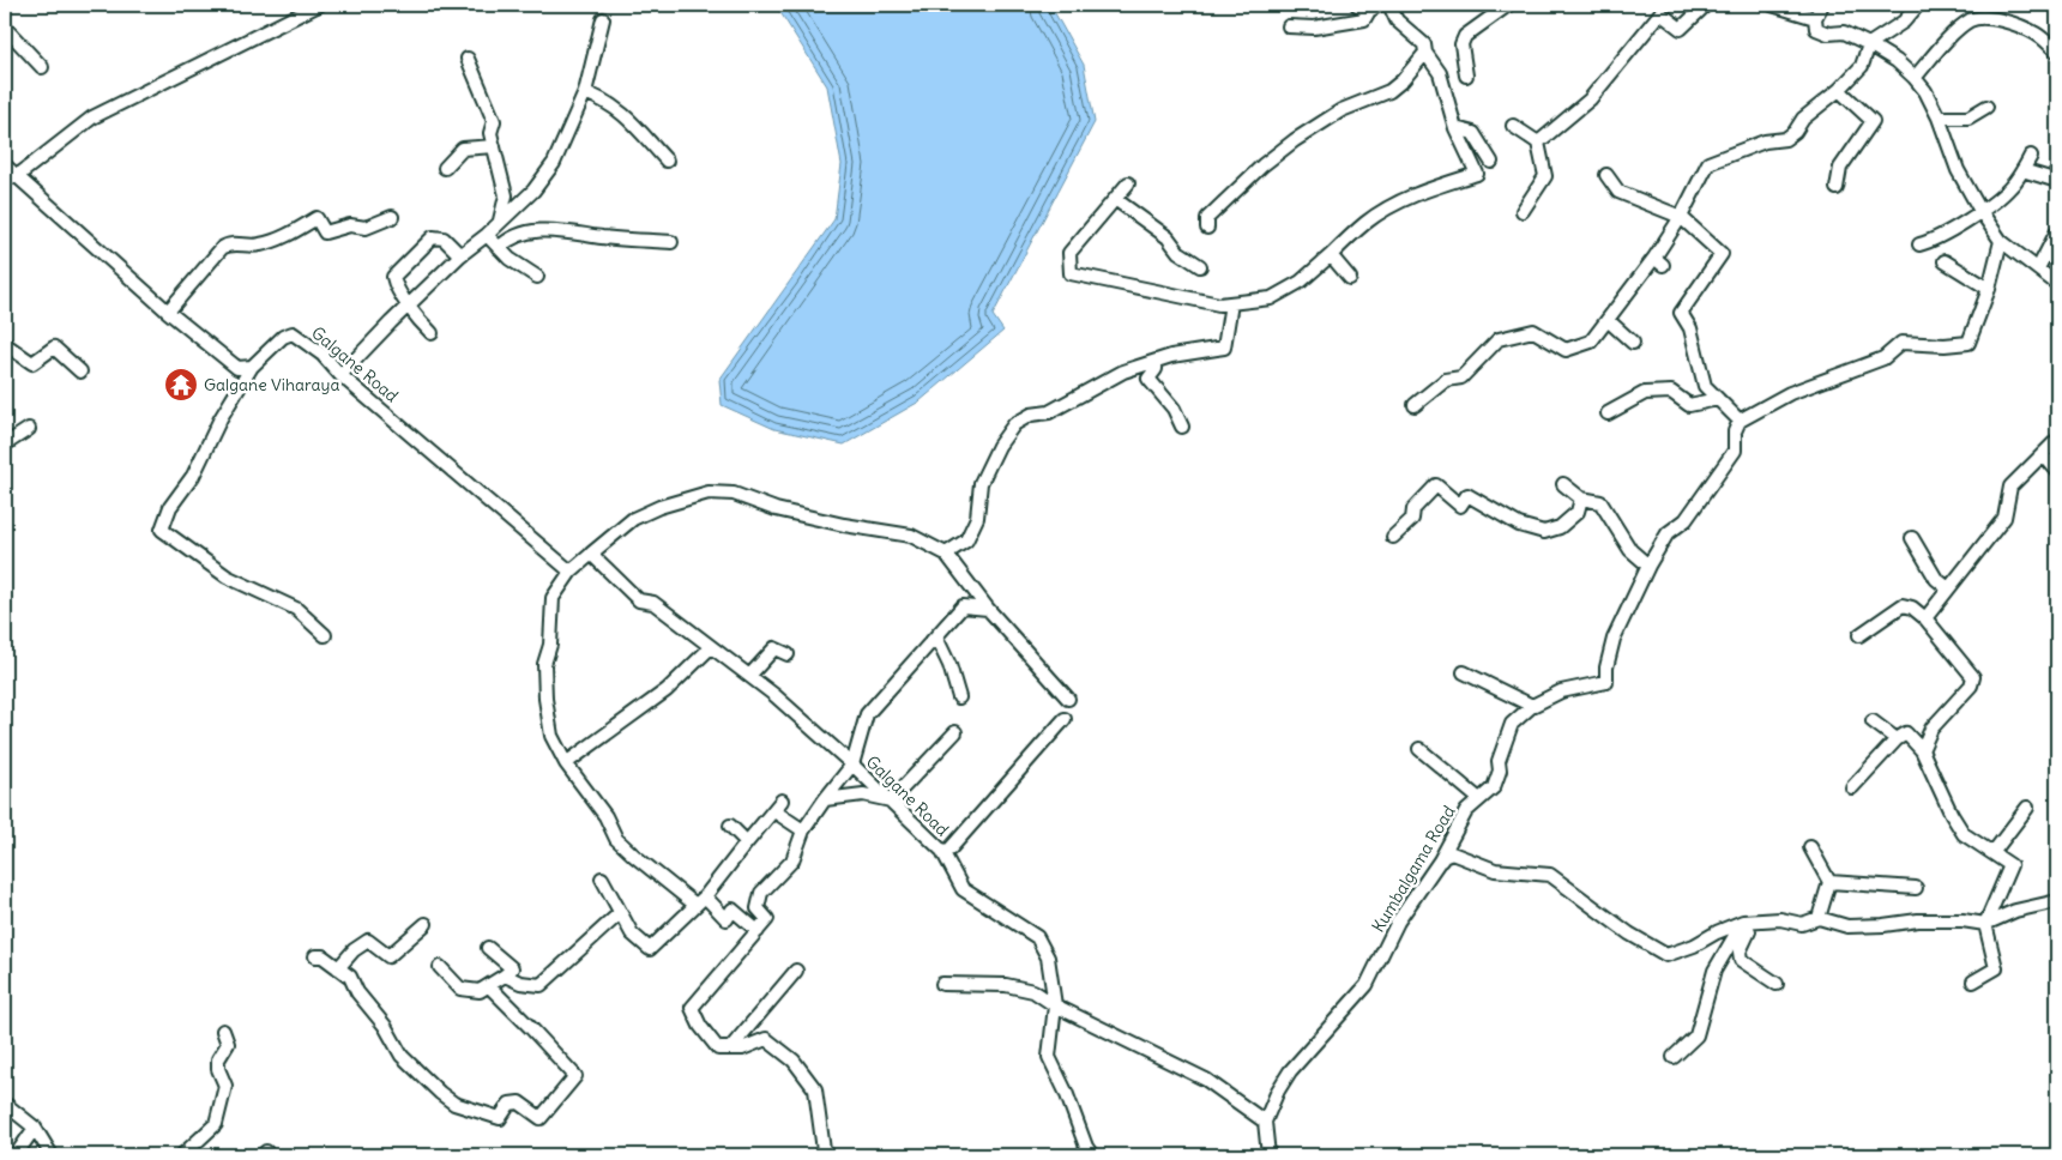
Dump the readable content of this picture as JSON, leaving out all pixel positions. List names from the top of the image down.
{
  "streets": {
    "street": ["Galgane Road", "Kumbalgama Road"]
  },
  "places": {
    "temple": ["Galgane Viharaya"]
  }
}
